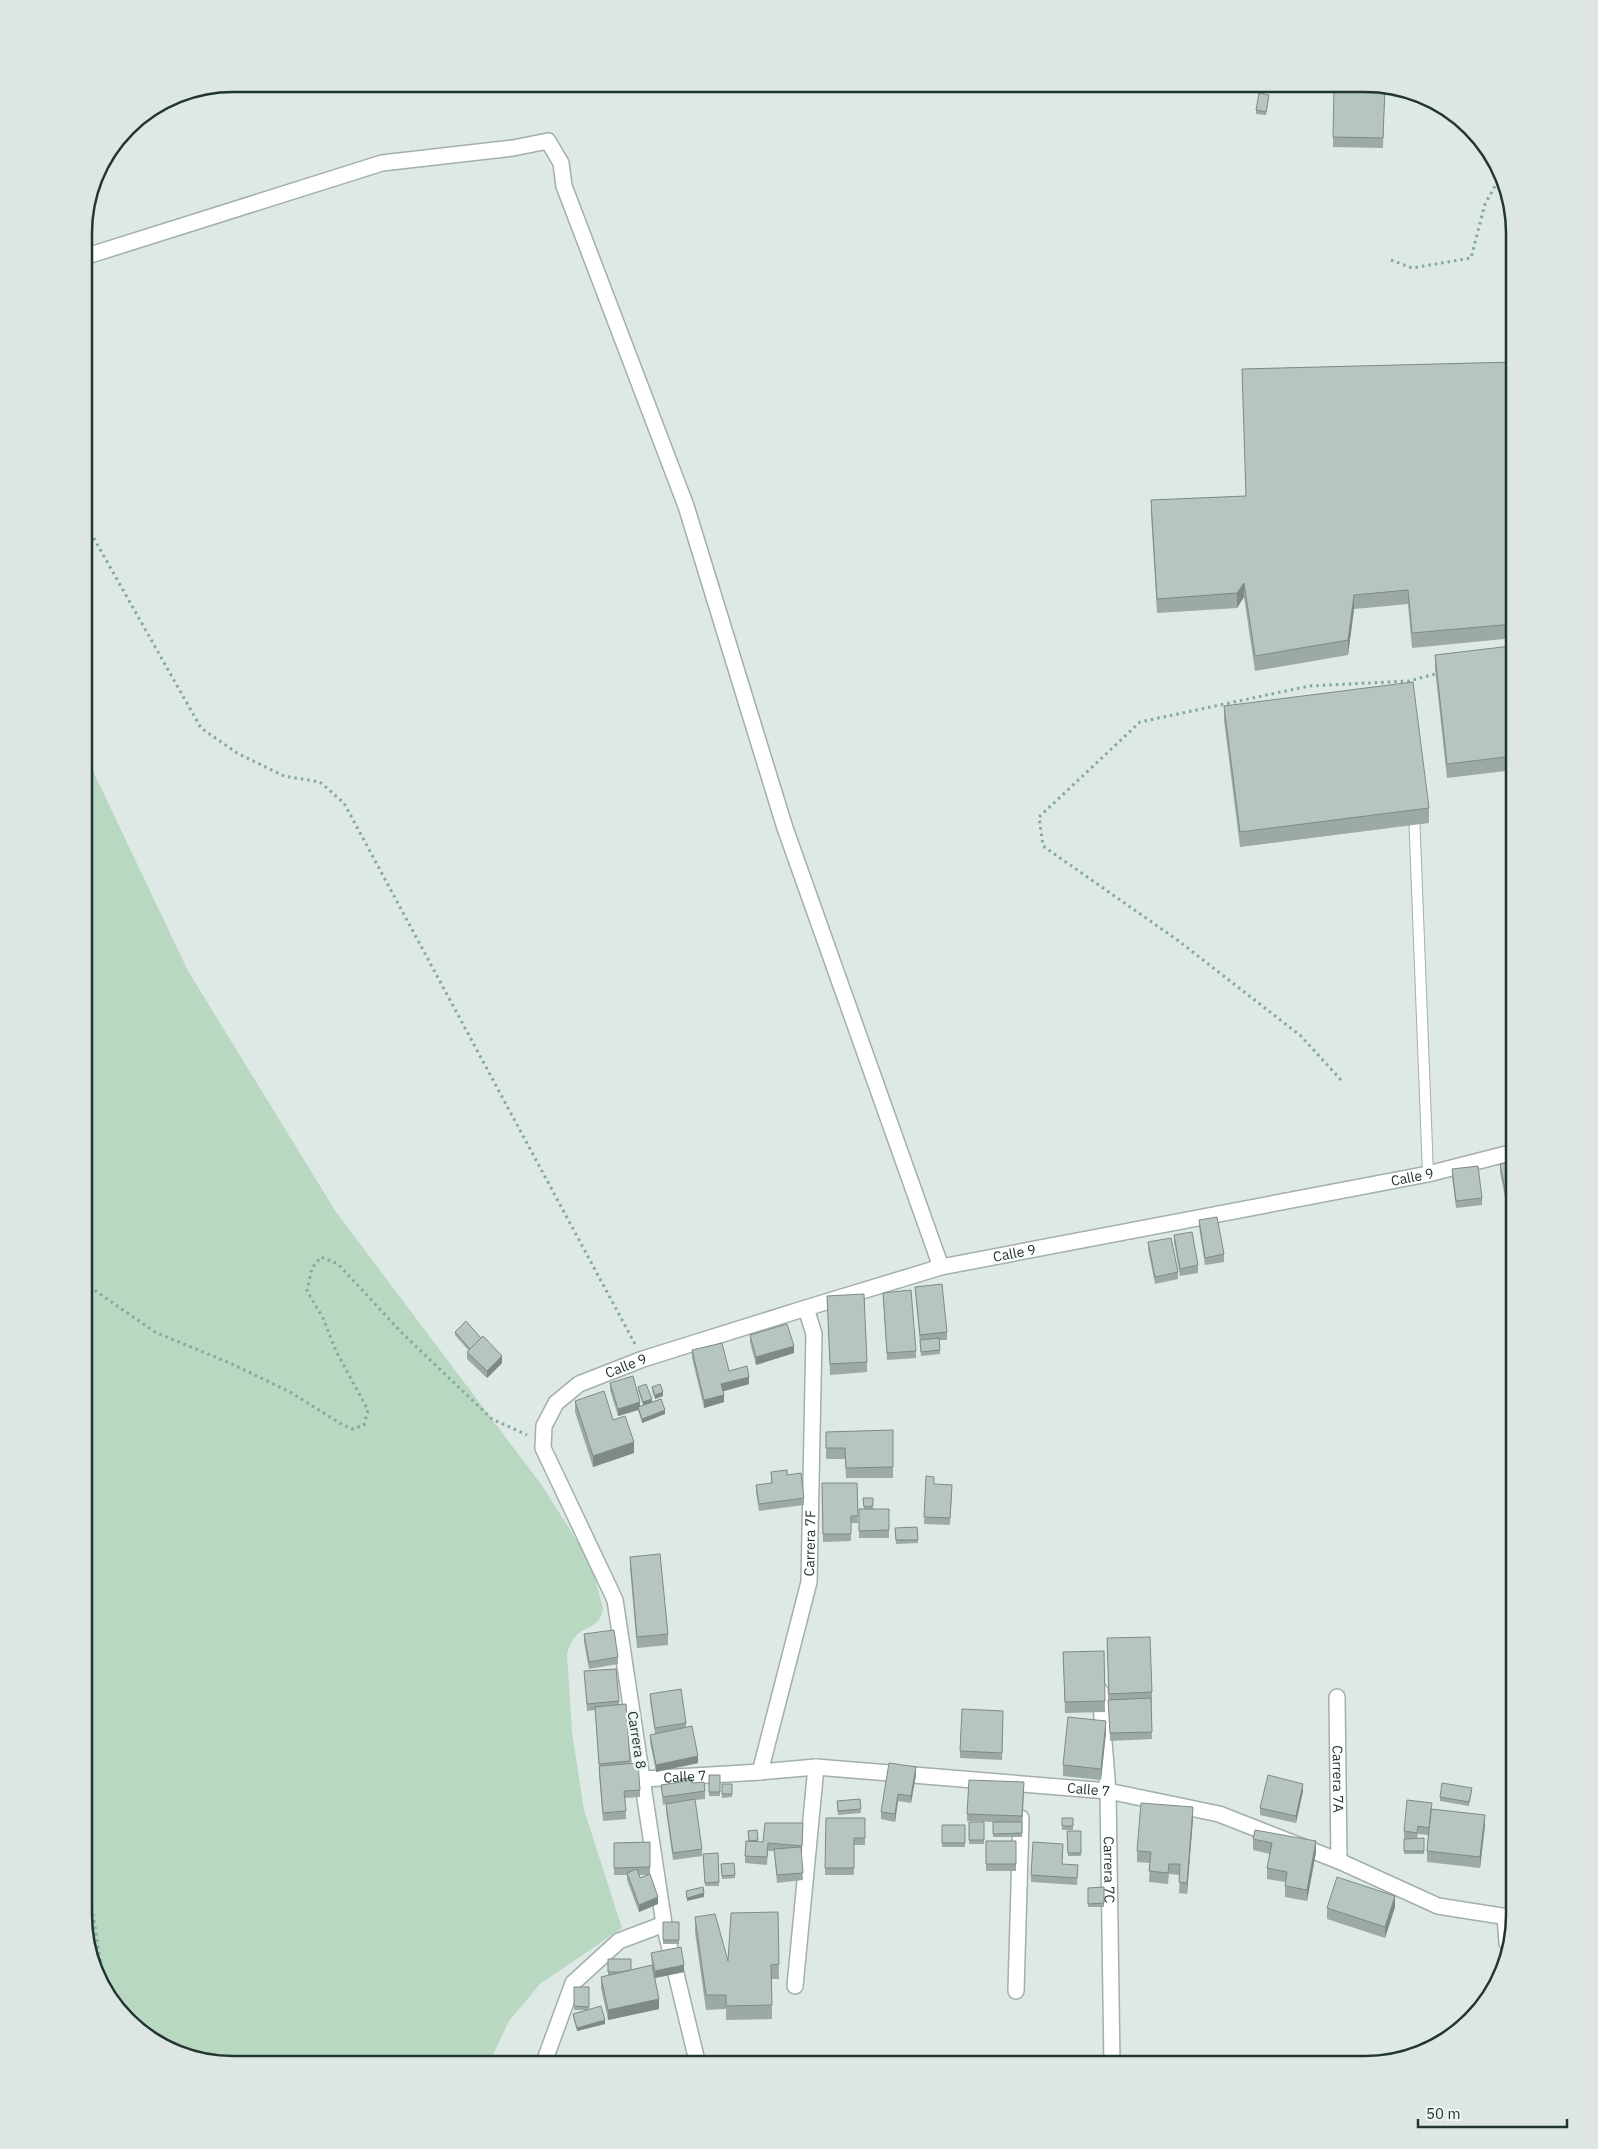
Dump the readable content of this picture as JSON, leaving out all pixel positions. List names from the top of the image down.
{
  "streets": {
    "street": [
      "Calle 9",
      "Carrera 7F",
      "Carrera 8",
      "Calle 7",
      "Carrera 7A",
      "Carrera 7C"
    ]
  },
  "crossings": [
    ["Calle 9", "Carrera 7F"],
    ["Calle 9", "Carrera 8"],
    ["Carrera 7F", "Calle 7"],
    ["Carrera 8", "Calle 7"],
    ["Calle 7", "Carrera 7A"],
    ["Calle 7", "Carrera 7C"]
  ],
  "scale_bar": "50 m"
}
